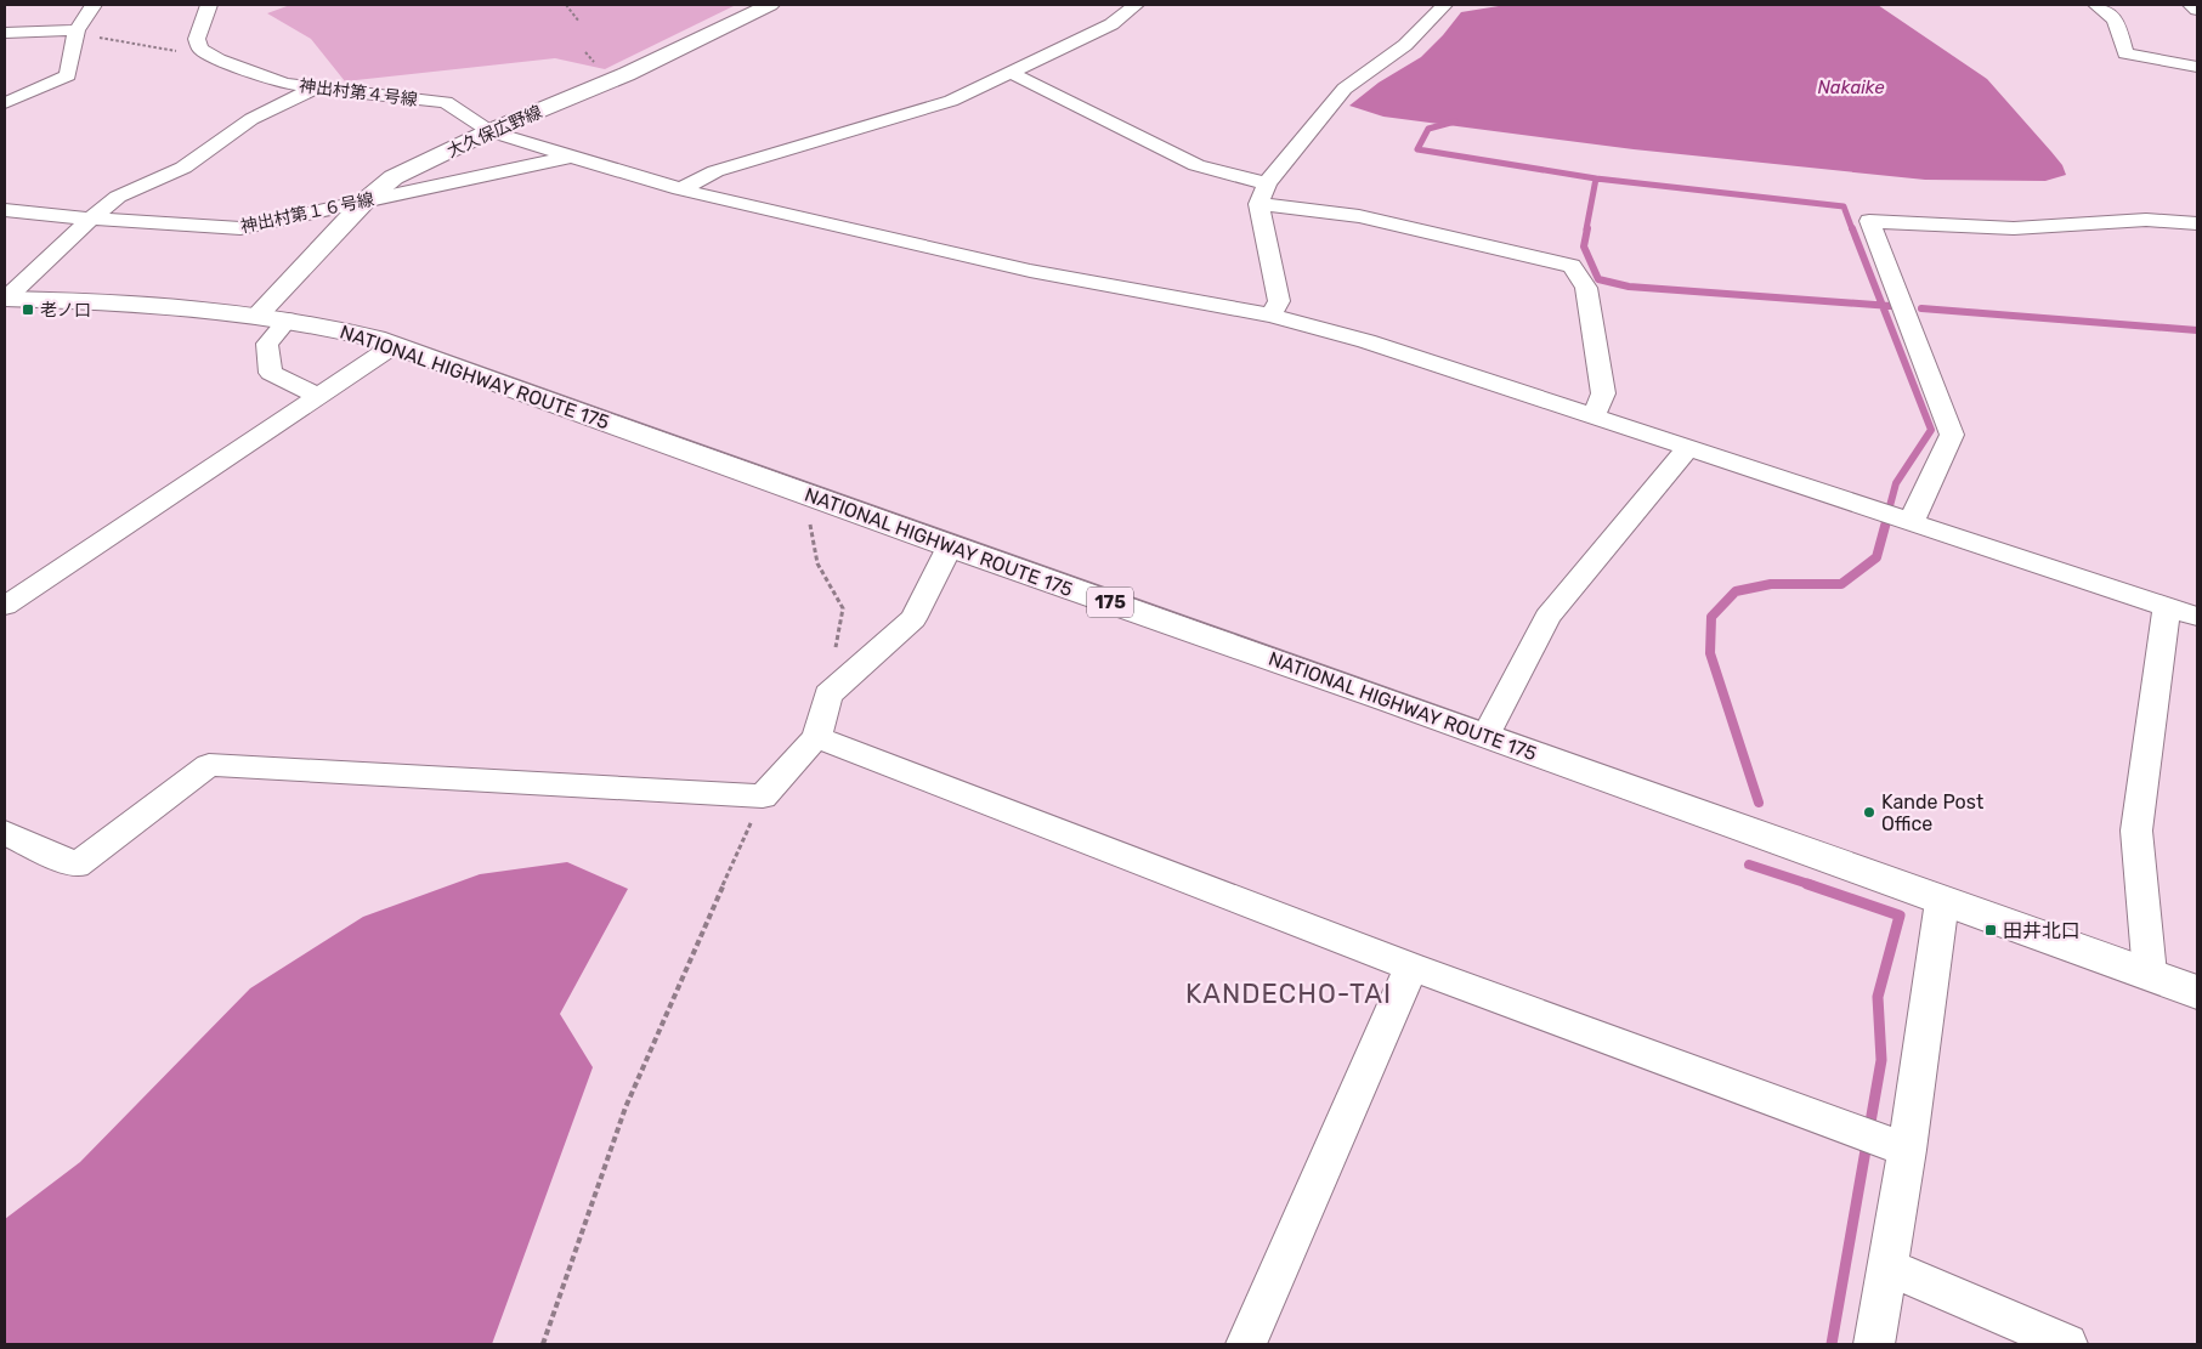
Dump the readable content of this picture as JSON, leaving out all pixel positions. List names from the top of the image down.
{
  "streets": {
    "main road": ["大久保広野線", "NATIONAL HIGHWAY ROUTE 175", "175"],
    "street": ["神出村第４号線", "神出村第１６号線"]
  },
  "crossings": [
    ["神出村第４号線", "大久保広野線"],
    ["神出村第４号線", "神出村第１６号線"],
    ["大久保広野線", "神出村第１６号線"],
    ["大久保広野線", "NATIONAL HIGHWAY ROUTE 175"]
  ],
  "districts": ["KANDECHO-TAI"],
  "water": ["Nakaike"],
  "places": {
    "transit": ["老ノ口", "田井北口"],
    "other": ["Kande Post Office"]
  }
}
